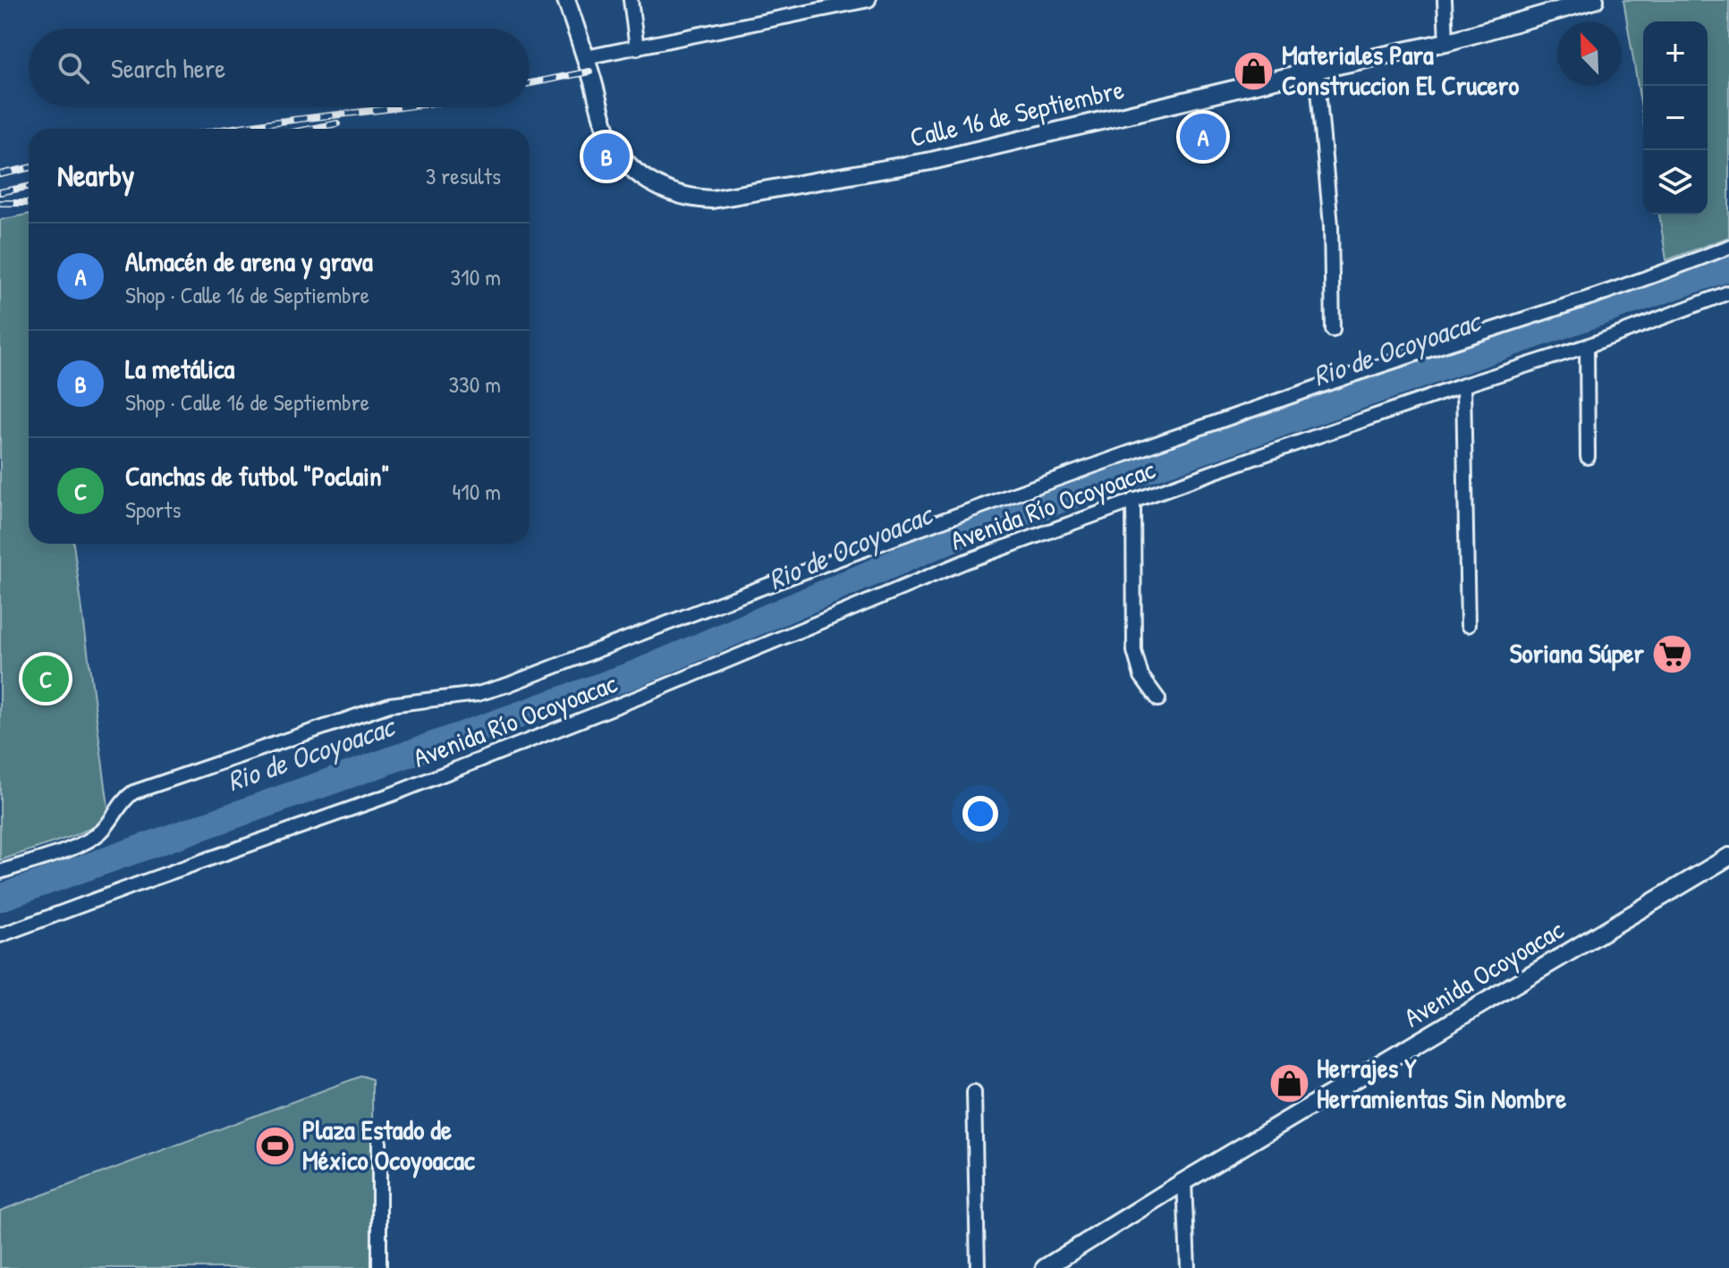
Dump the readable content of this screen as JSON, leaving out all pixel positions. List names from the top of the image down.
{
  "streets": {
    "main road": ["Calle 16 de Septiembre", "Avenida Ocoyoacac"],
    "street": ["Avenida Río Ocoyoacac"]
  },
  "water": ["Rio de Ocoyoacac"],
  "places": {
    "shop": ["Materiales Para Construccion El Crucero", "Herrajes Y Herramientas Sin Nombre"],
    "supermarket": ["Soriana Súper"],
    "sports": ["Plaza Estado de México Ocoyoacac"]
  },
  "north": "top left",
  "page": {
    "map_buttons": ["+", "−"],
    "search": "Search here",
    "pins": ["A", "B", "C"],
    "heading": ["Nearby", "3 results"],
    "list": [
      {
        "mark": "A",
        "name": "Almacén de arena y grava",
        "note": "Shop · Calle 16 de Septiembre",
        "value": "310 m"
      },
      {
        "mark": "B",
        "name": "La metálica",
        "note": "Shop · Calle 16 de Septiembre",
        "value": "330 m"
      },
      {
        "mark": "C",
        "name": "Canchas de futbol \"Poclain\"",
        "note": "Sports",
        "value": "410 m"
      }
    ]
  }
}
